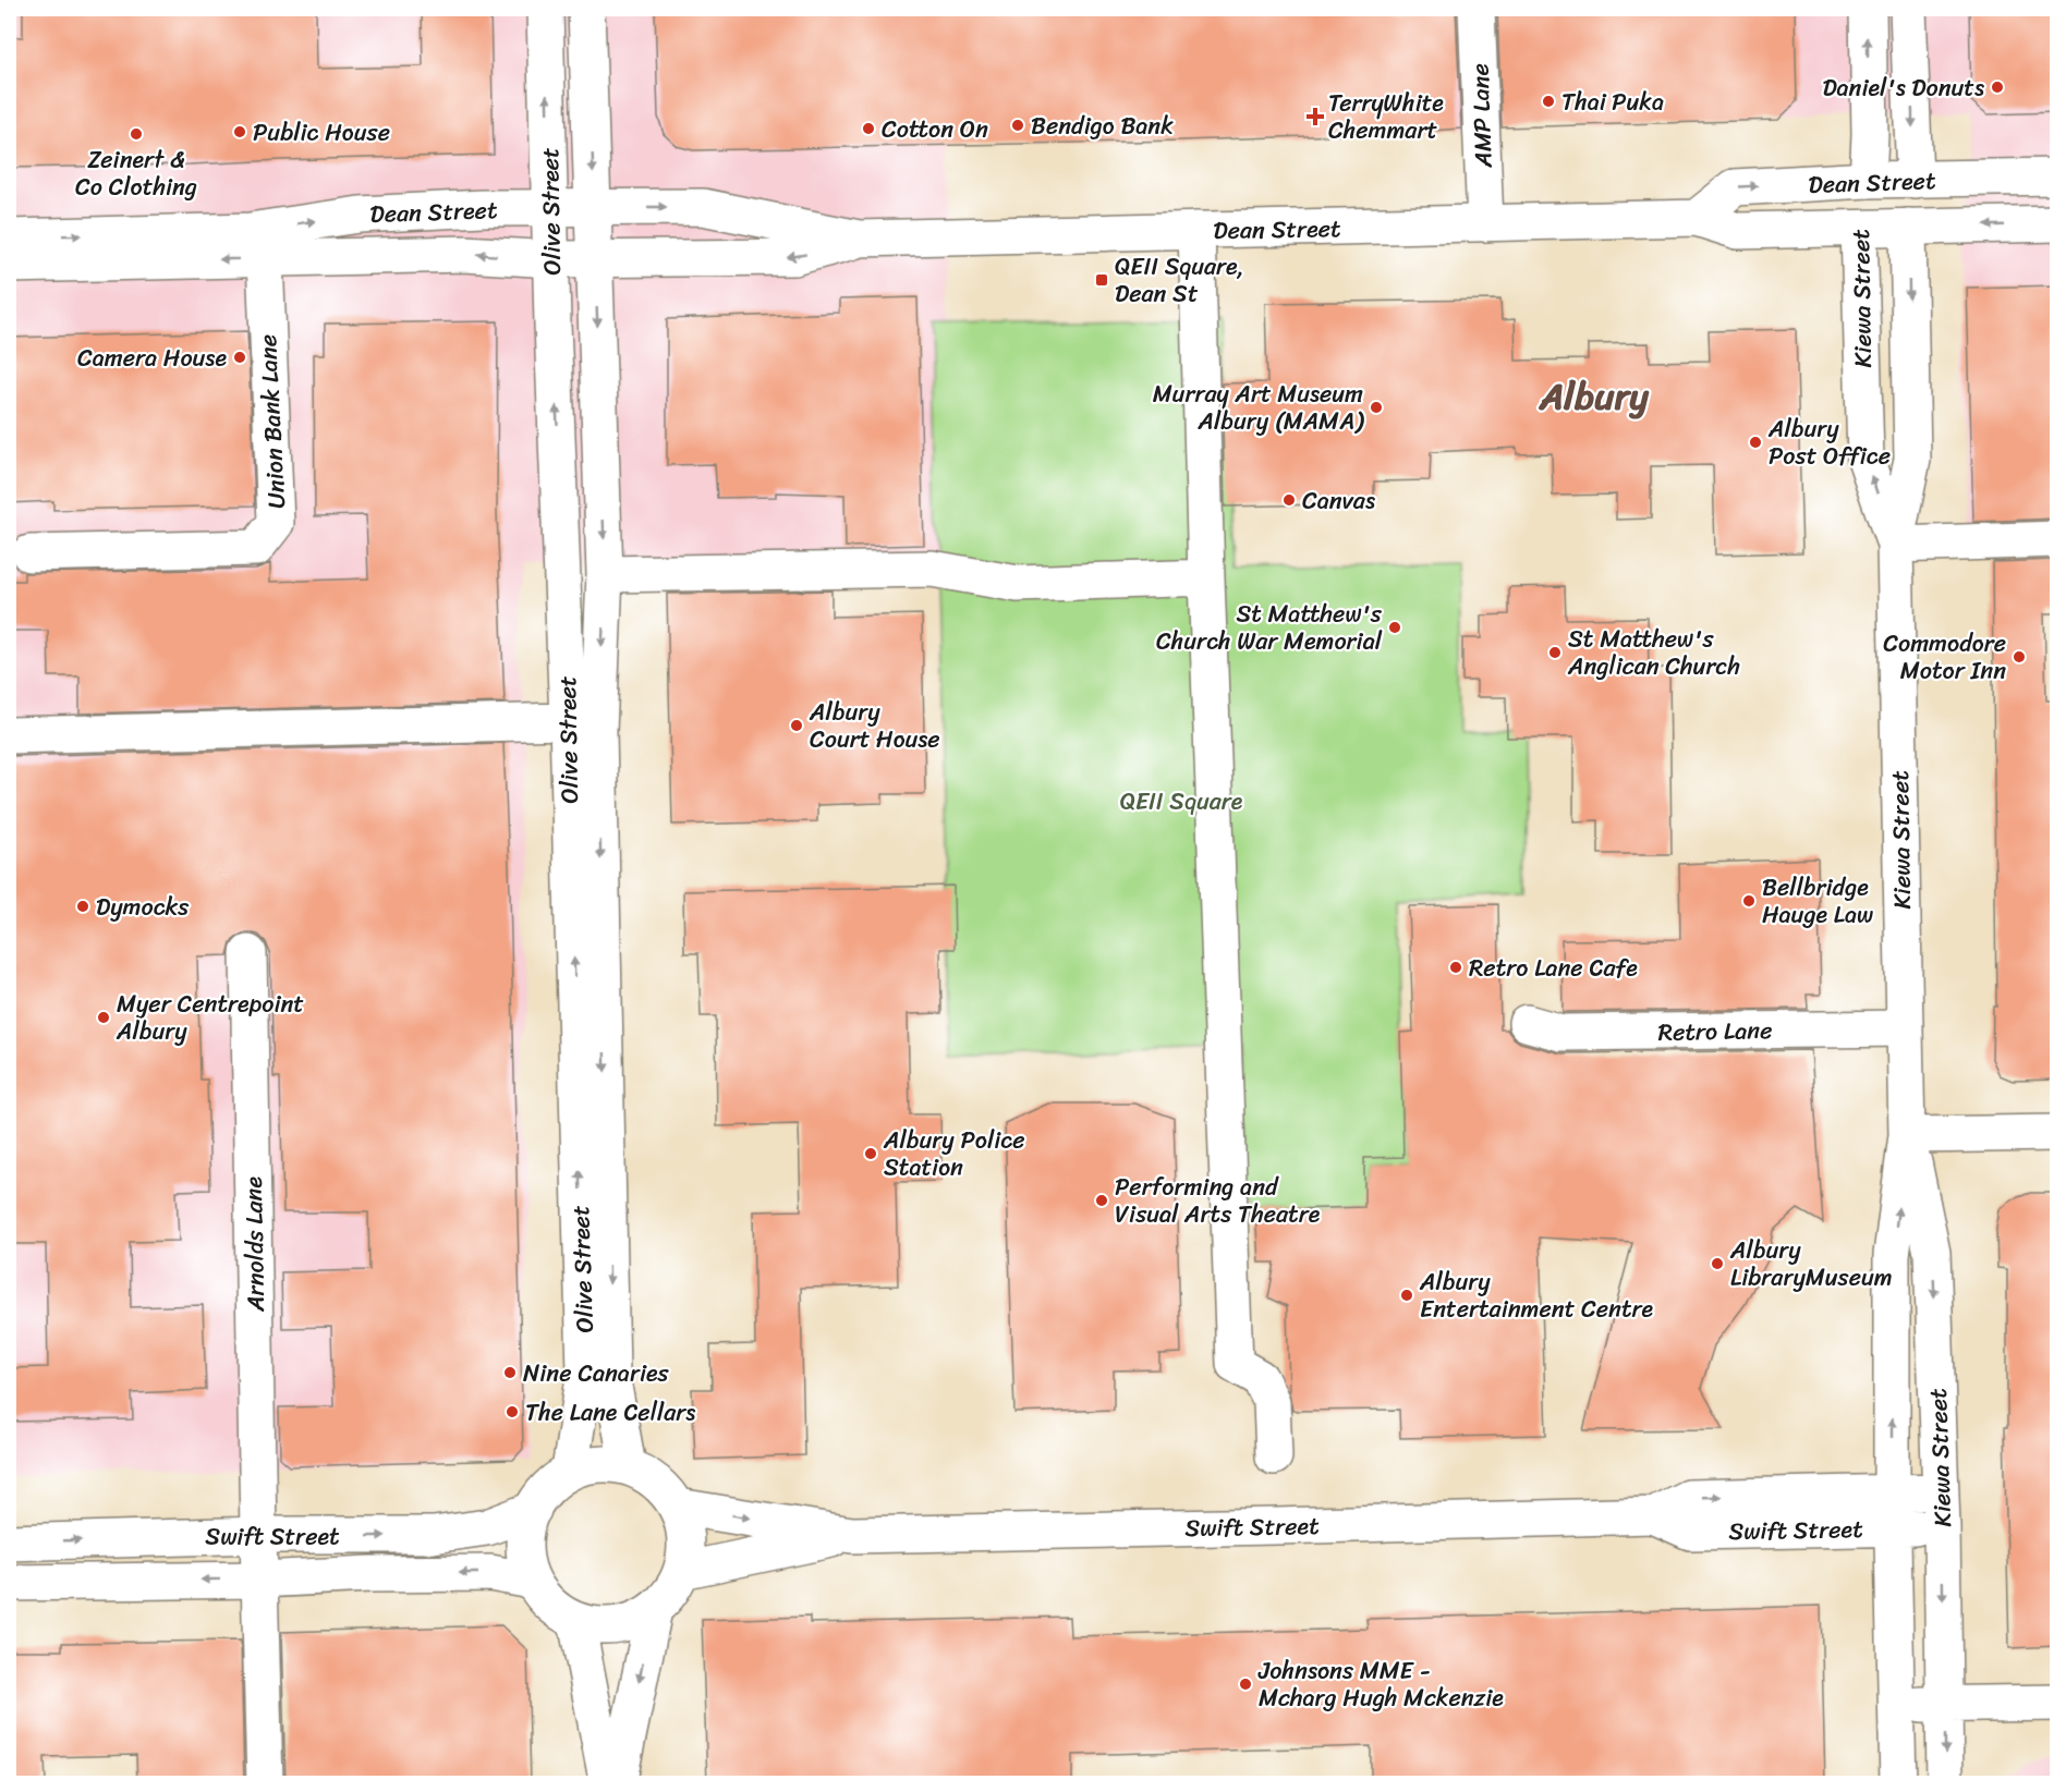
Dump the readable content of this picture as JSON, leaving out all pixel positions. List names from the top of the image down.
{
  "streets": {
    "street": [
      "AMP Lane",
      "Dean Street",
      "Olive Street",
      "Kiewa Street",
      "Union Bank Lane",
      "Retro Lane",
      "Arnolds Lane",
      "Swift Street"
    ]
  },
  "crossings": [
    ["AMP Lane", "Dean Street"],
    ["Dean Street", "Olive Street"],
    ["Dean Street", "Kiewa Street"],
    ["Dean Street", "Union Bank Lane"],
    ["Olive Street", "Swift Street"],
    ["Kiewa Street", "Retro Lane"],
    ["Kiewa Street", "Swift Street"],
    ["Arnolds Lane", "Swift Street"]
  ],
  "districts": ["Albury"],
  "parks": ["QEII Square"],
  "places": {
    "other": [
      "Daniel's Donuts",
      "Thai Puka",
      "Bendigo Bank",
      "Cotton On",
      "Public House",
      "Zeinert & Co Clothing",
      "Camera House",
      "Murray Art Museum Albury (MAMA)",
      "Albury Post Office",
      "Canvas",
      "St Matthew's Church War Memorial",
      "St Matthew's Anglican Church",
      "Commodore Motor Inn",
      "Albury Court House",
      "Bellbridge Hauge Law",
      "Dymocks",
      "Retro Lane Cafe",
      "Myer Centrepoint Albury",
      "Albury Police Station",
      "Performing and Visual Arts Theatre",
      "Albury LibraryMuseum",
      "Albury Entertainment Centre",
      "Nine Canaries",
      "The Lane Cellars",
      "Johnsons MME - Mcharg Hugh Mckenzie"
    ],
    "health": ["TerryWhite Chemmart"],
    "transit": ["QEII Square, Dean St"]
  }
}
